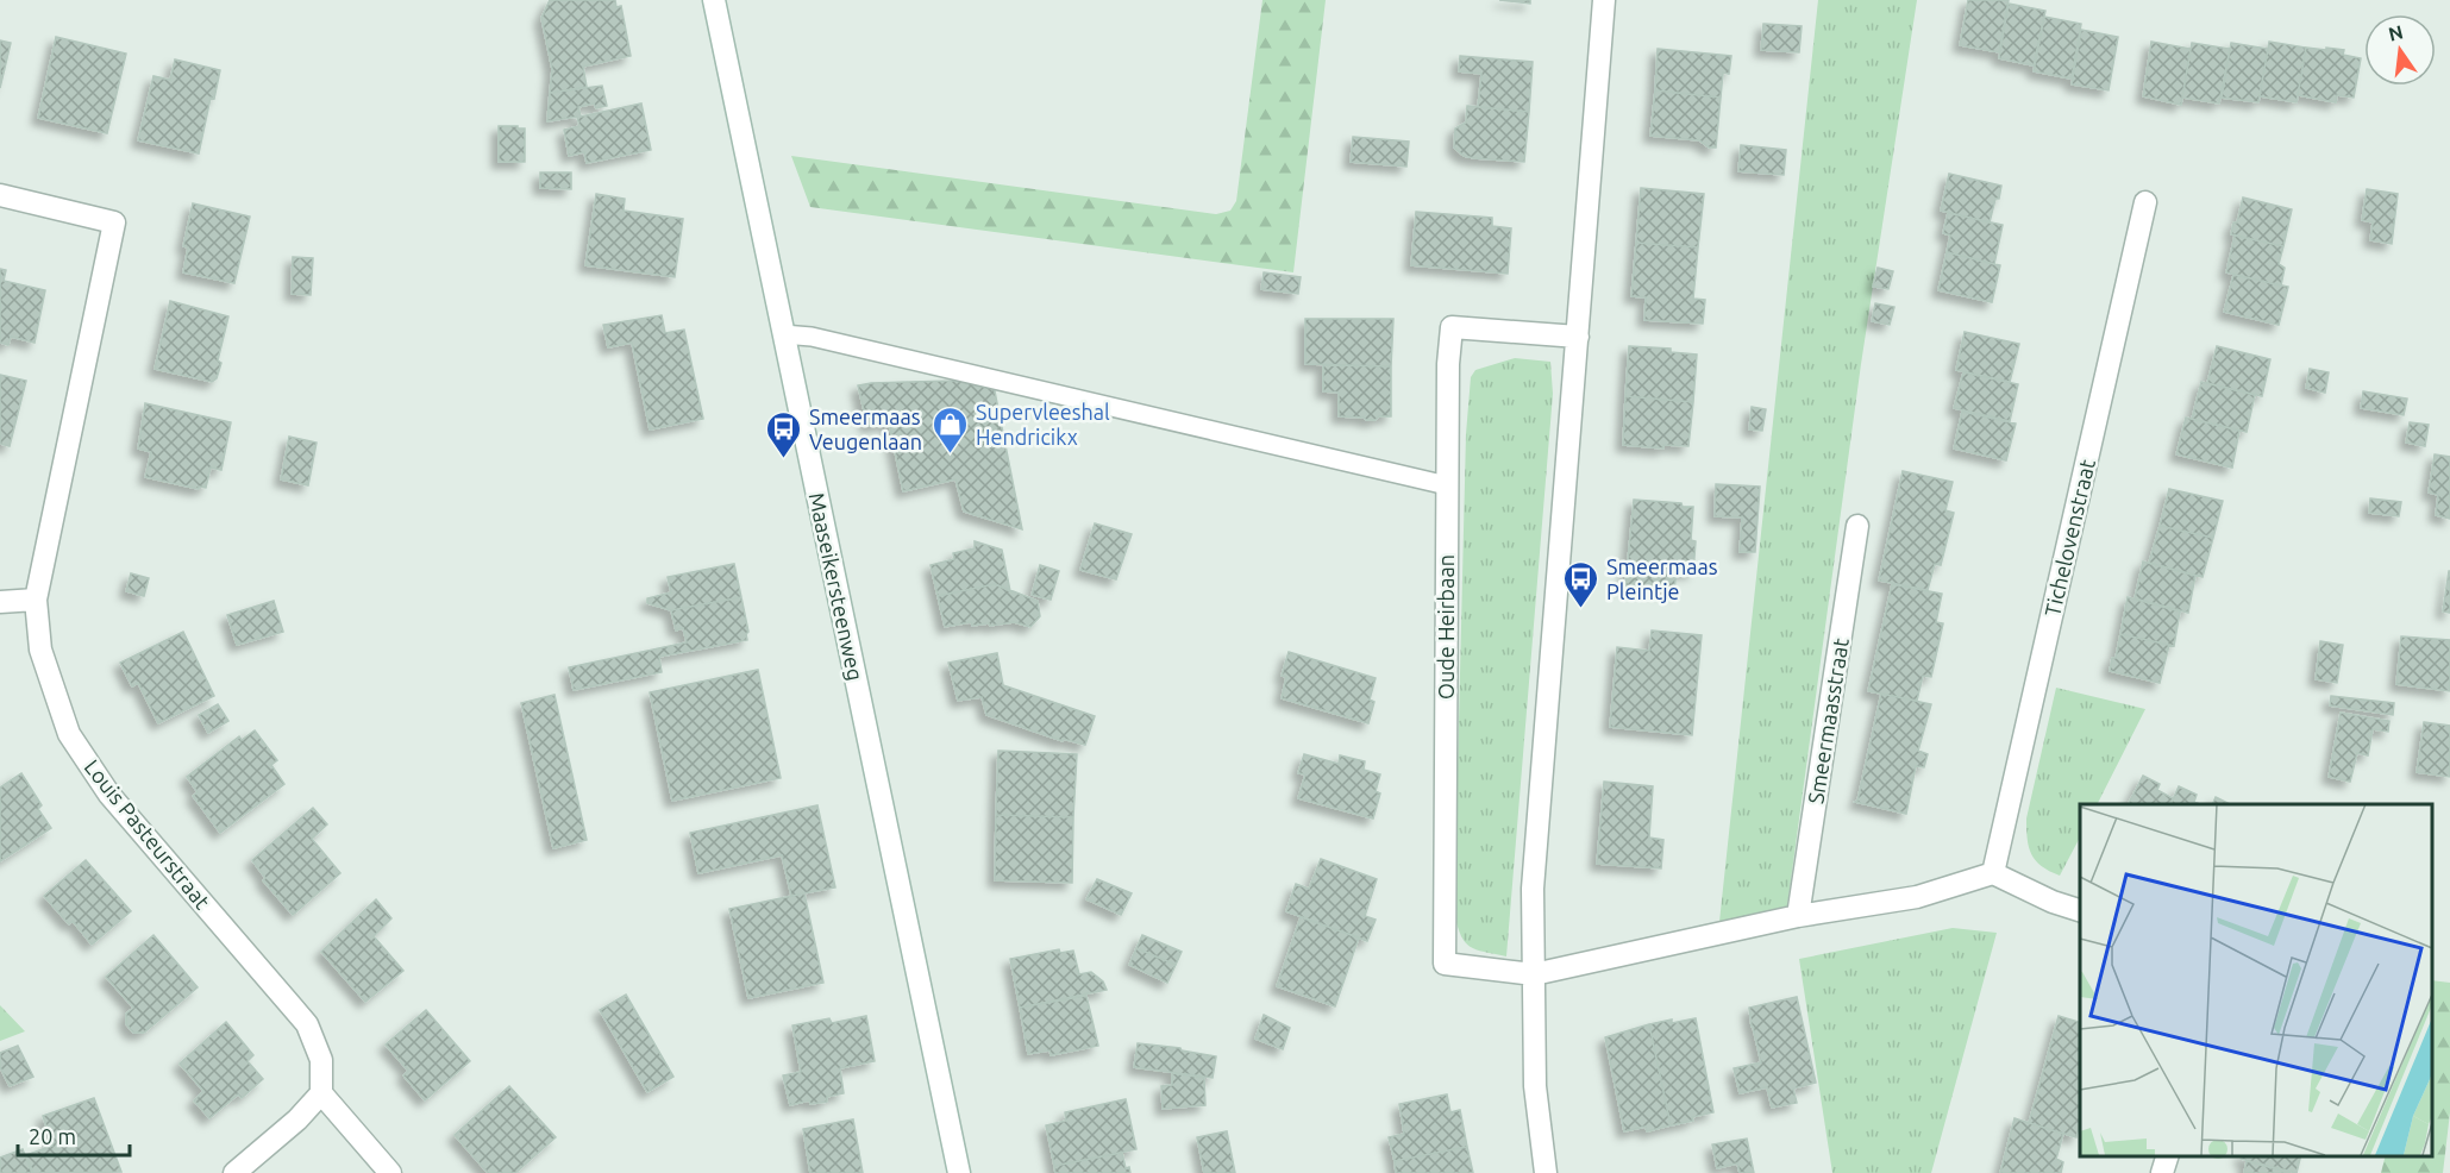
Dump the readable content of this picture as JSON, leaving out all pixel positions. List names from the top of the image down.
{
  "streets": {
    "street": [
      "Tichelovenstraat",
      "Maaseikersteenweg",
      "Oude Heirbaan",
      "Smeermaasstraat",
      "Louis Pasteurstraat"
    ]
  },
  "places": {
    "shop": ["Supervleeshal Hendricikx"],
    "bus stop": ["Smeermaas Veugenlaan", "Smeermaas Pleintje"]
  },
  "scale_bar": "20 m",
  "north": "top"
}
